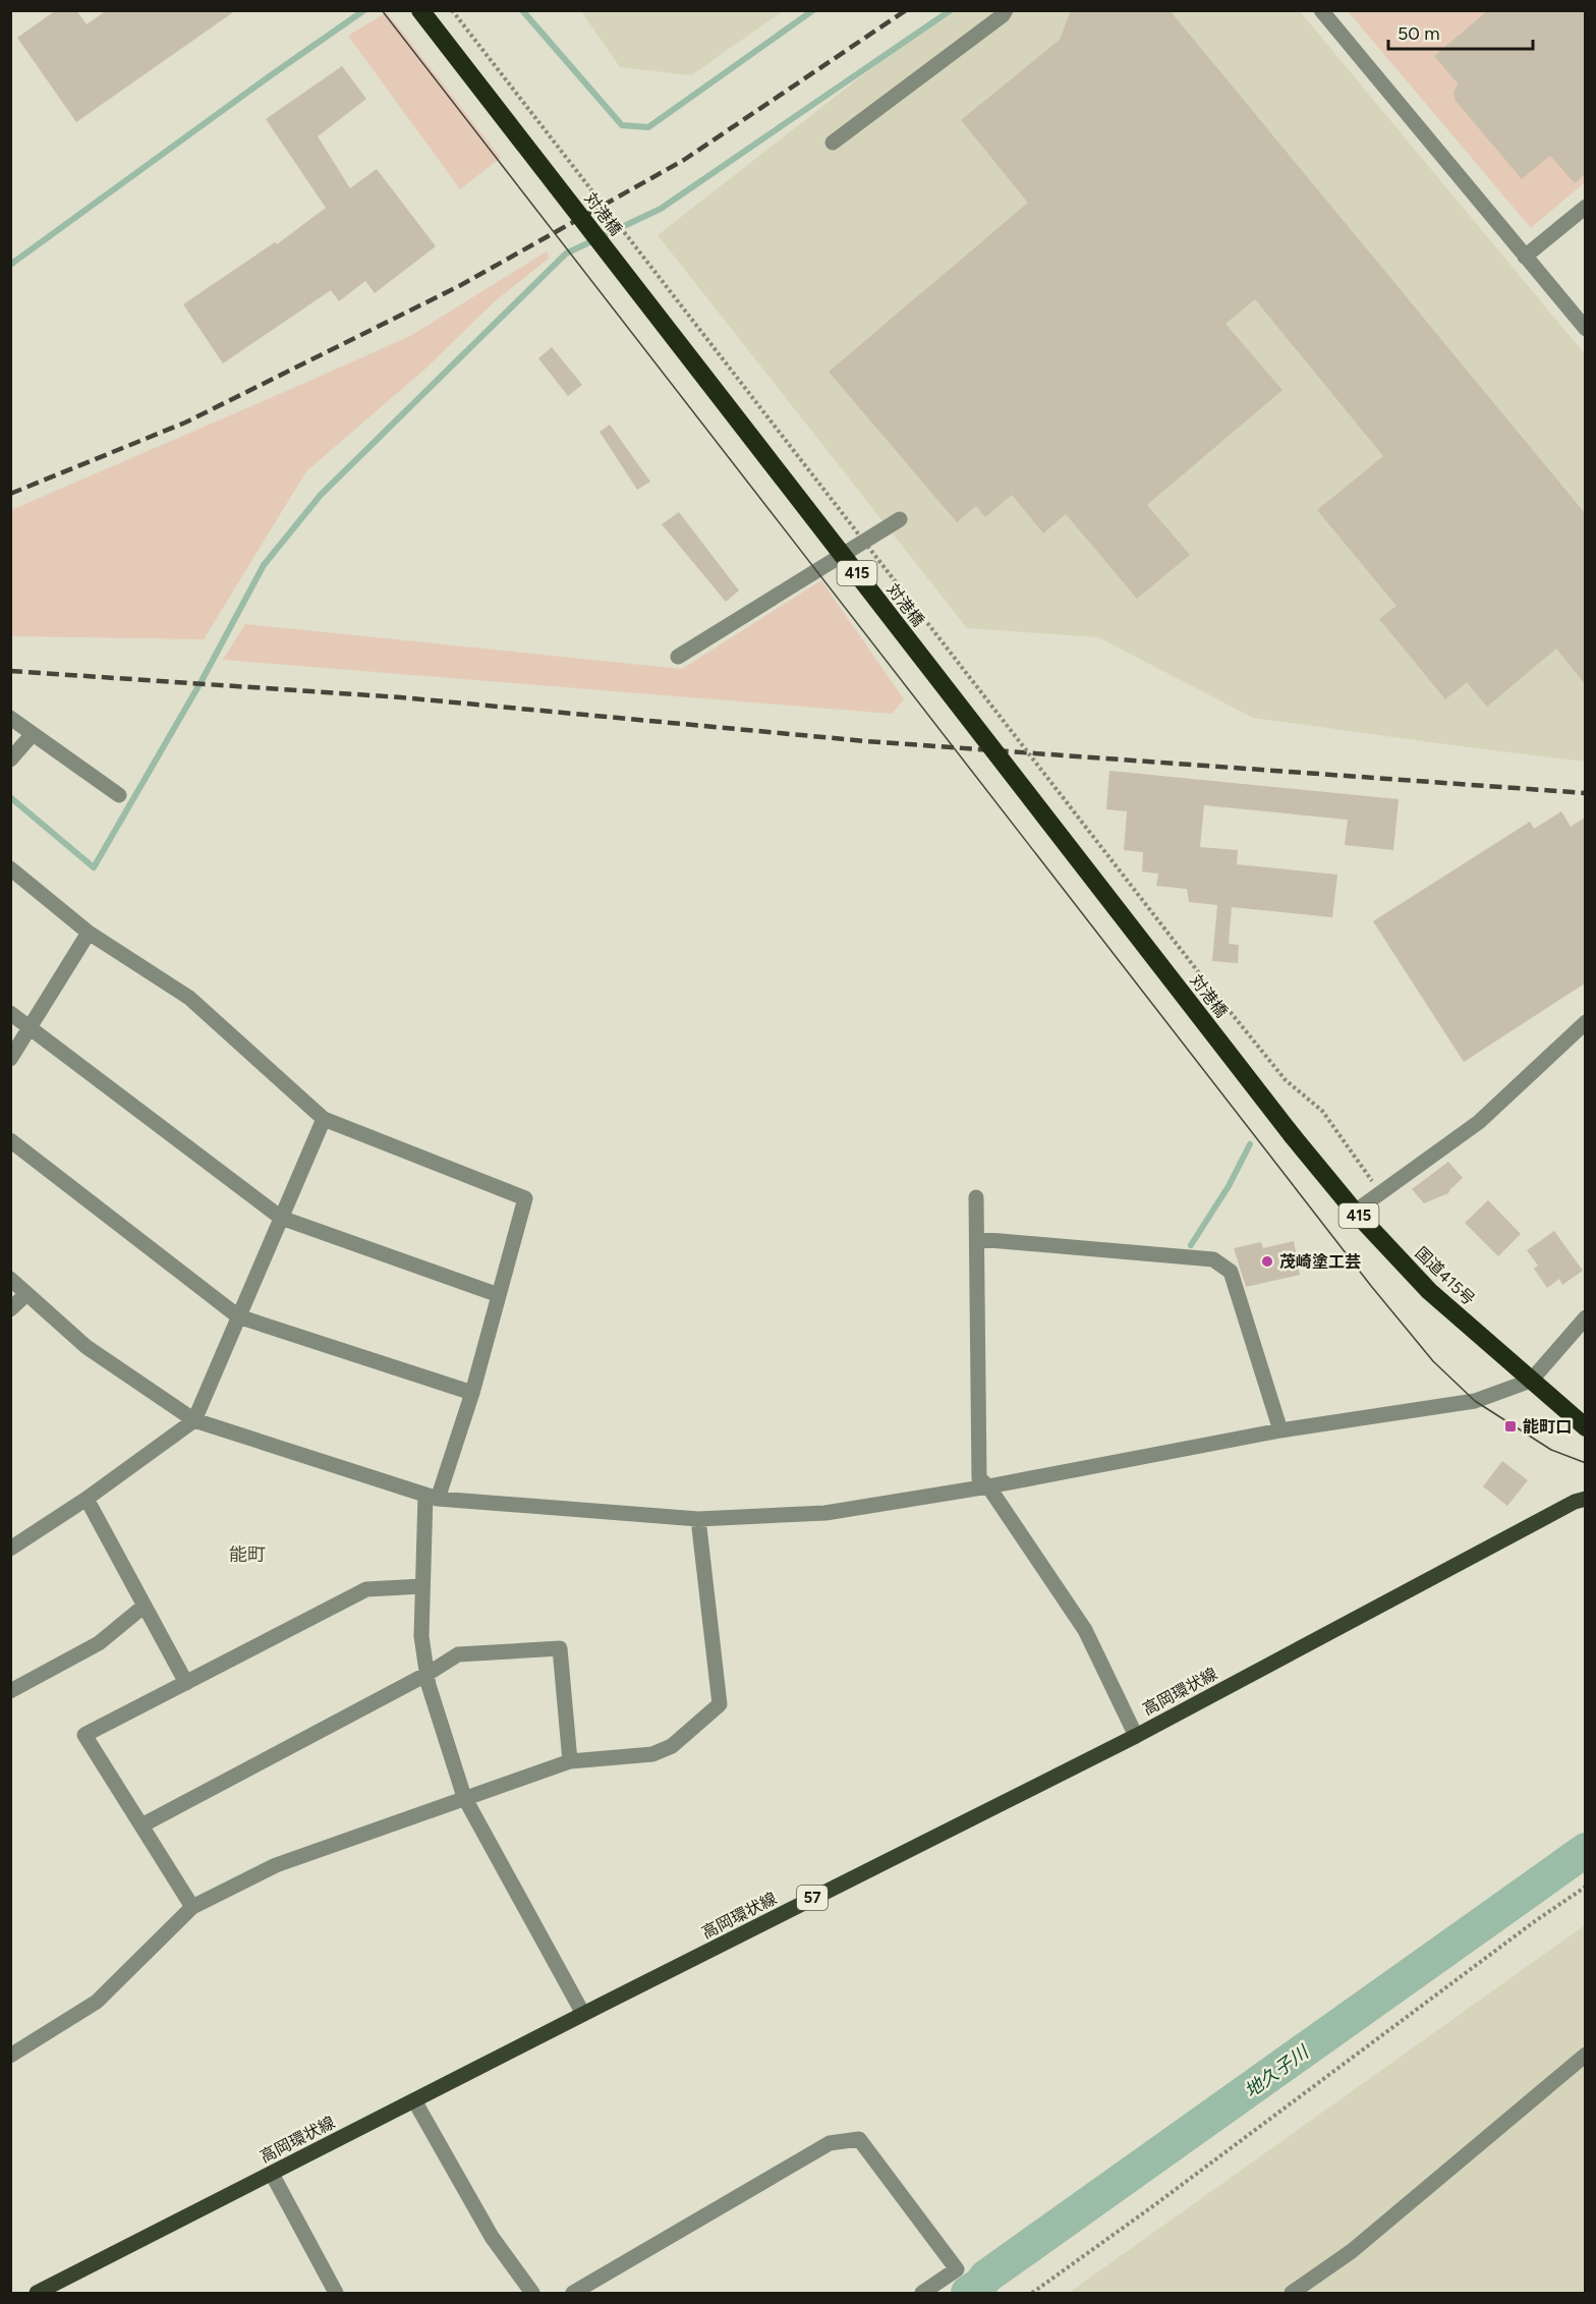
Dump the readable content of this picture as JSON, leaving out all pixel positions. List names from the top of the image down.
{
  "streets": {
    "highway": ["対港橋", "415", "国道415号"],
    "main road": ["高岡環状線", "57"]
  },
  "crossings": [
    ["対港橋", "国道415号"]
  ],
  "districts": ["能町"],
  "water": ["地久子川"],
  "places": {
    "other": ["茂崎塗工芸"],
    "transit": ["能町口"]
  },
  "scale_bar": "50 m"
}
